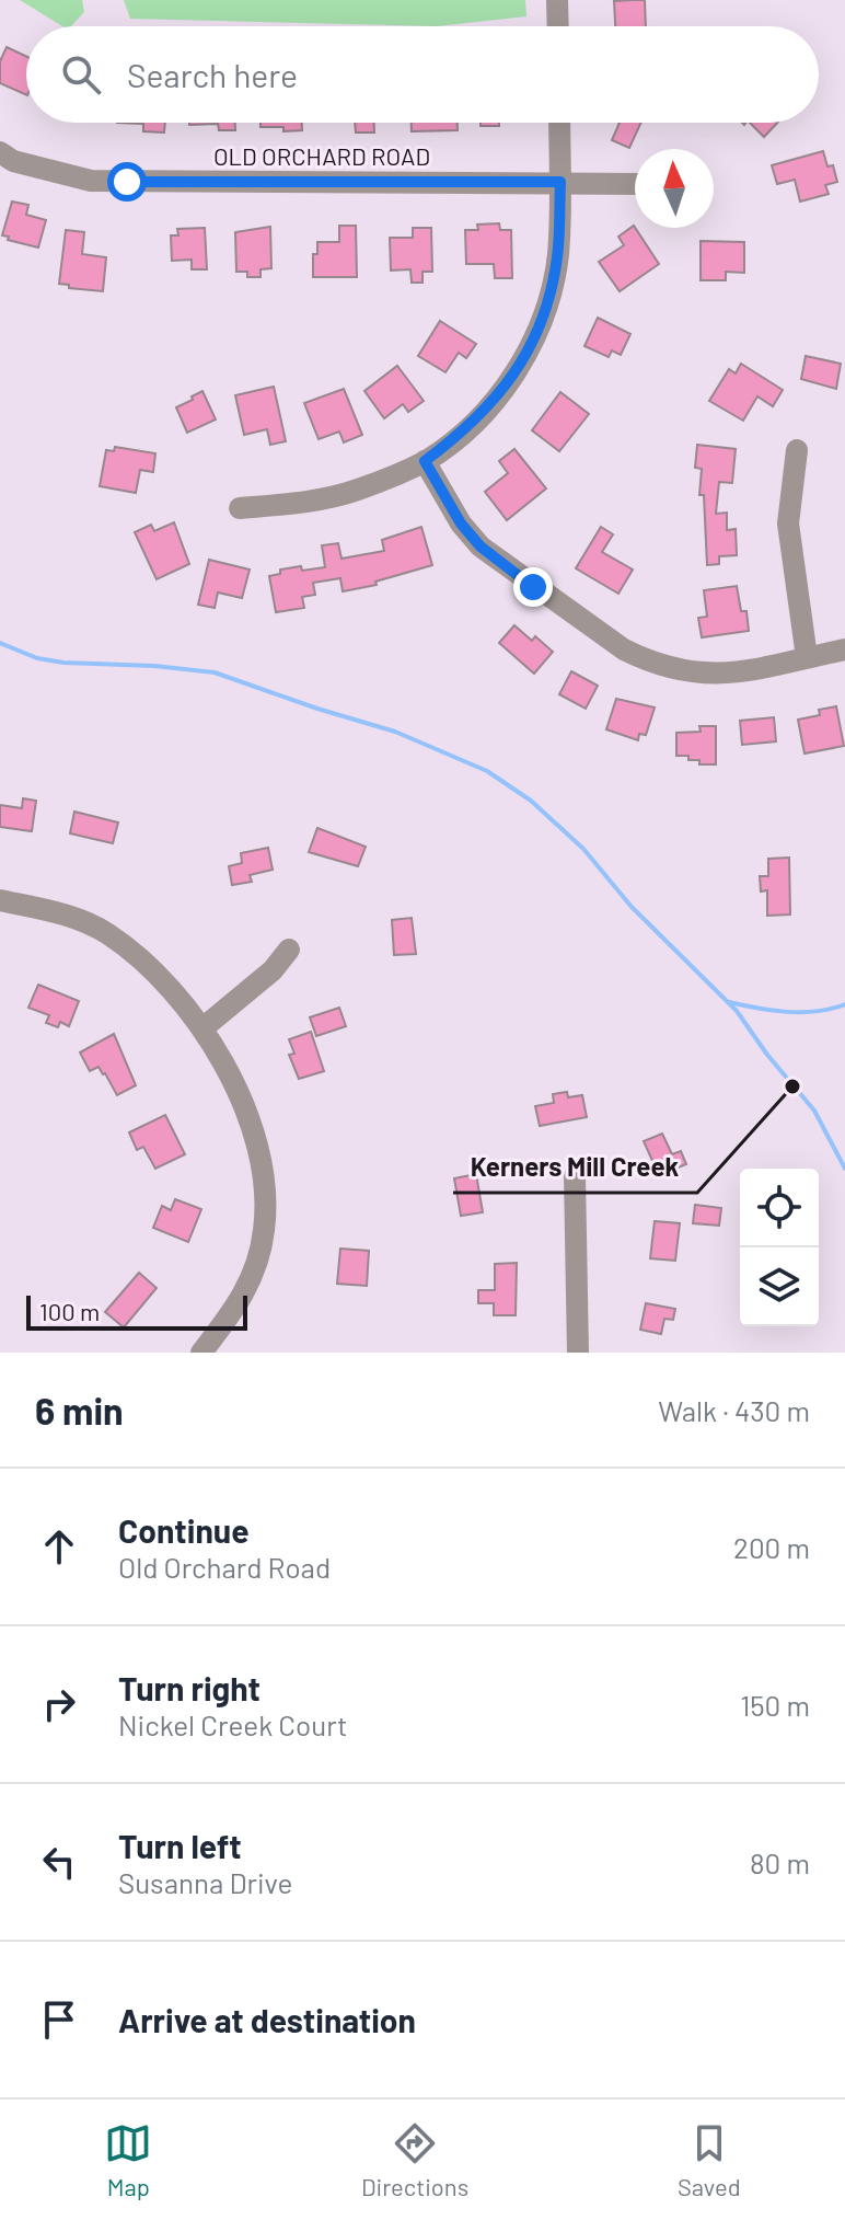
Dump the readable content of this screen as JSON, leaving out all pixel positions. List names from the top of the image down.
{
  "streets": {
    "street": ["OLD ORCHARD ROAD"]
  },
  "places": ["Kerners Mill Creek"],
  "scale_bar": "100 m",
  "north": "top",
  "page": {
    "search": "Search here",
    "scale": "100 m",
    "heading": ["6 min", "Walk · 430 m"],
    "list": [
      ["Continue", "Old Orchard Road", "200 m"],
      ["Turn right", "Nickel Creek Court", "150 m"],
      ["Turn left", "Susanna Drive", "80 m"],
      "Arrive at destination"
    ],
    "nav": ["Map", "Directions", "Saved"]
  }
}
